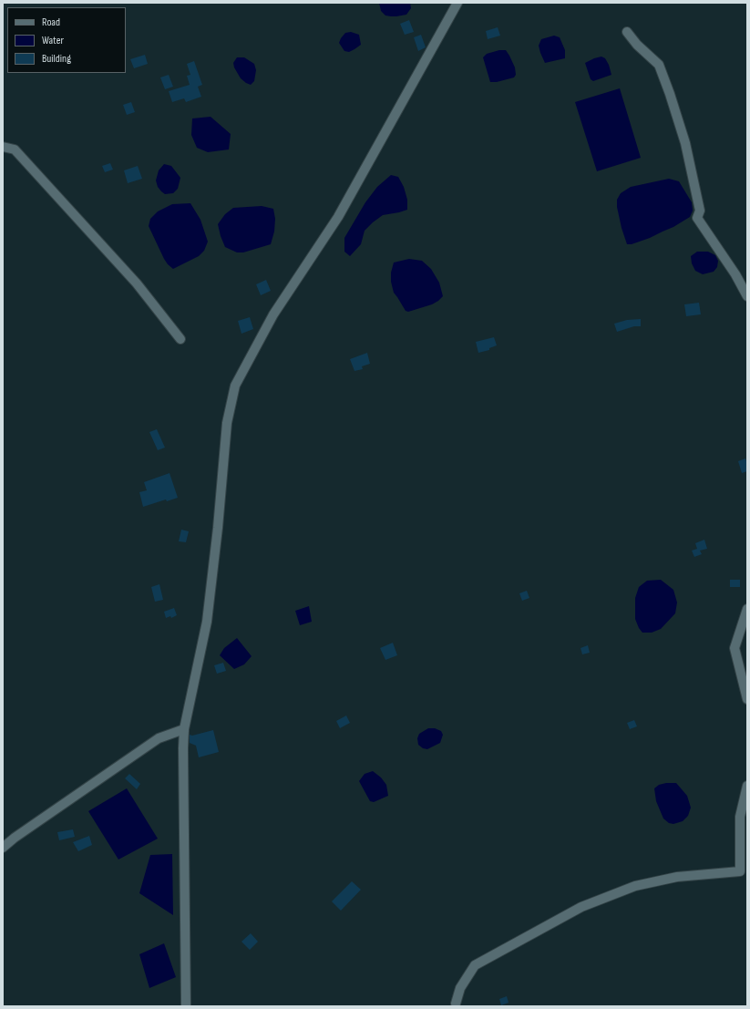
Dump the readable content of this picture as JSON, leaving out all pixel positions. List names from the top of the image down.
{
  "legend": ["Road", "Water", "Building"]
}
